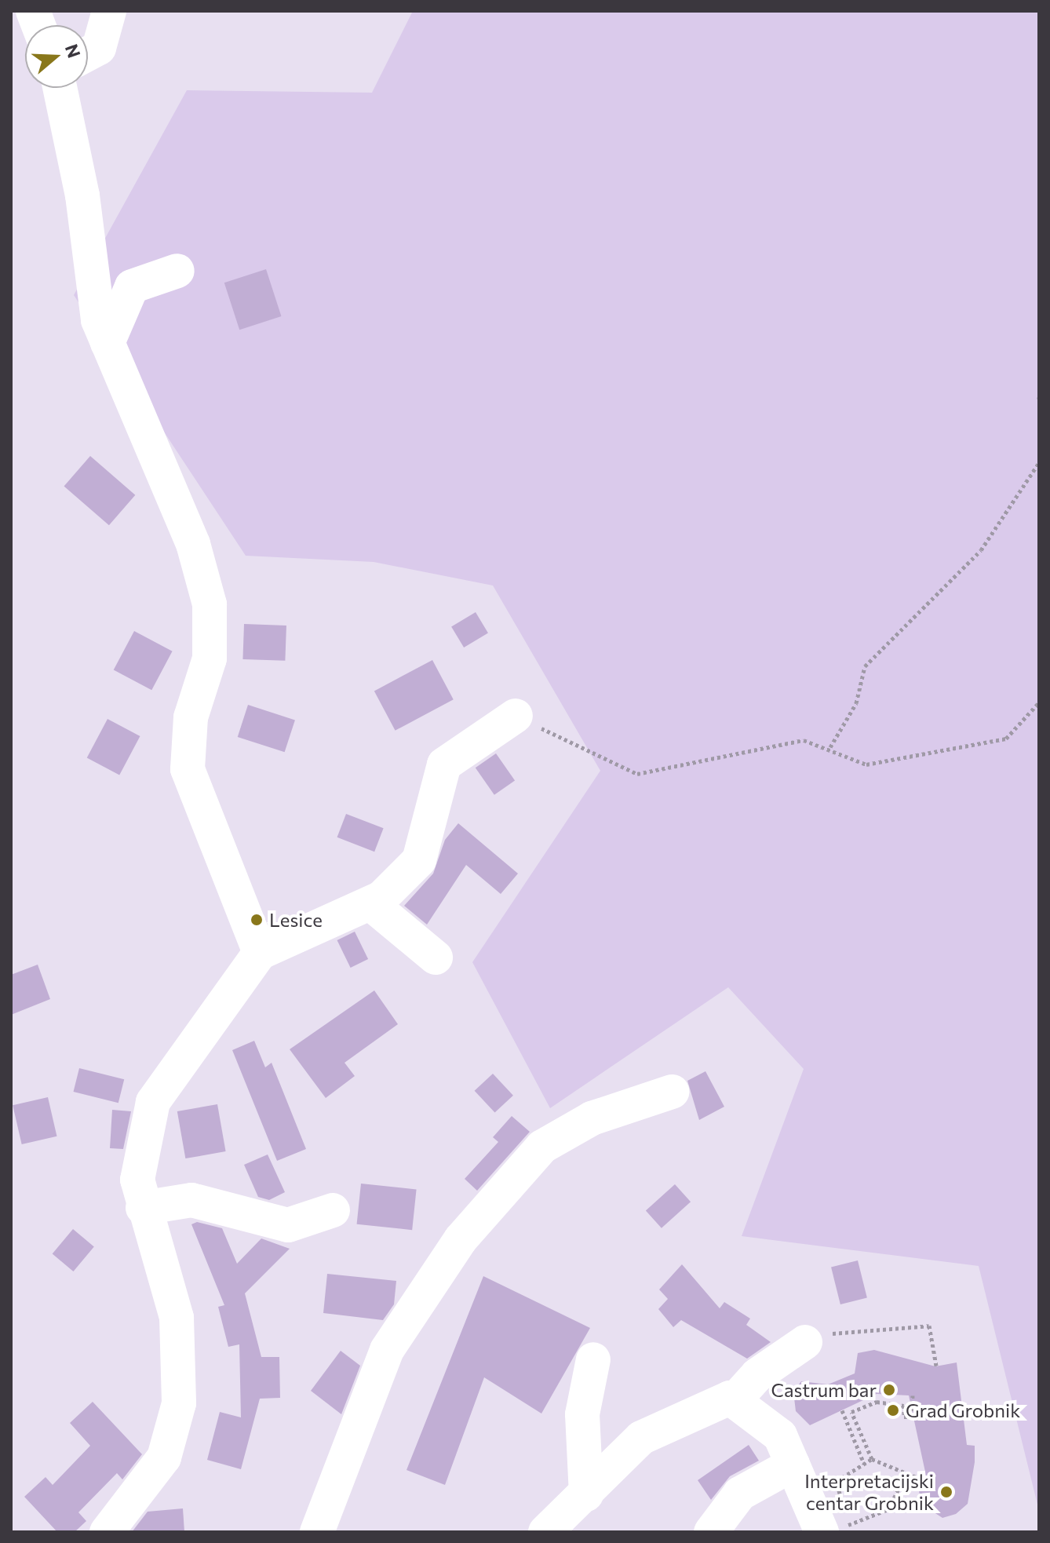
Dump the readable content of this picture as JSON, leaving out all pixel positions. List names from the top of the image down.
{
  "places": [
    "Lesice",
    "Castrum bar",
    "Grad Grobnik",
    "Interpretacijski centar Grobnik"
  ],
  "north": "right"
}
